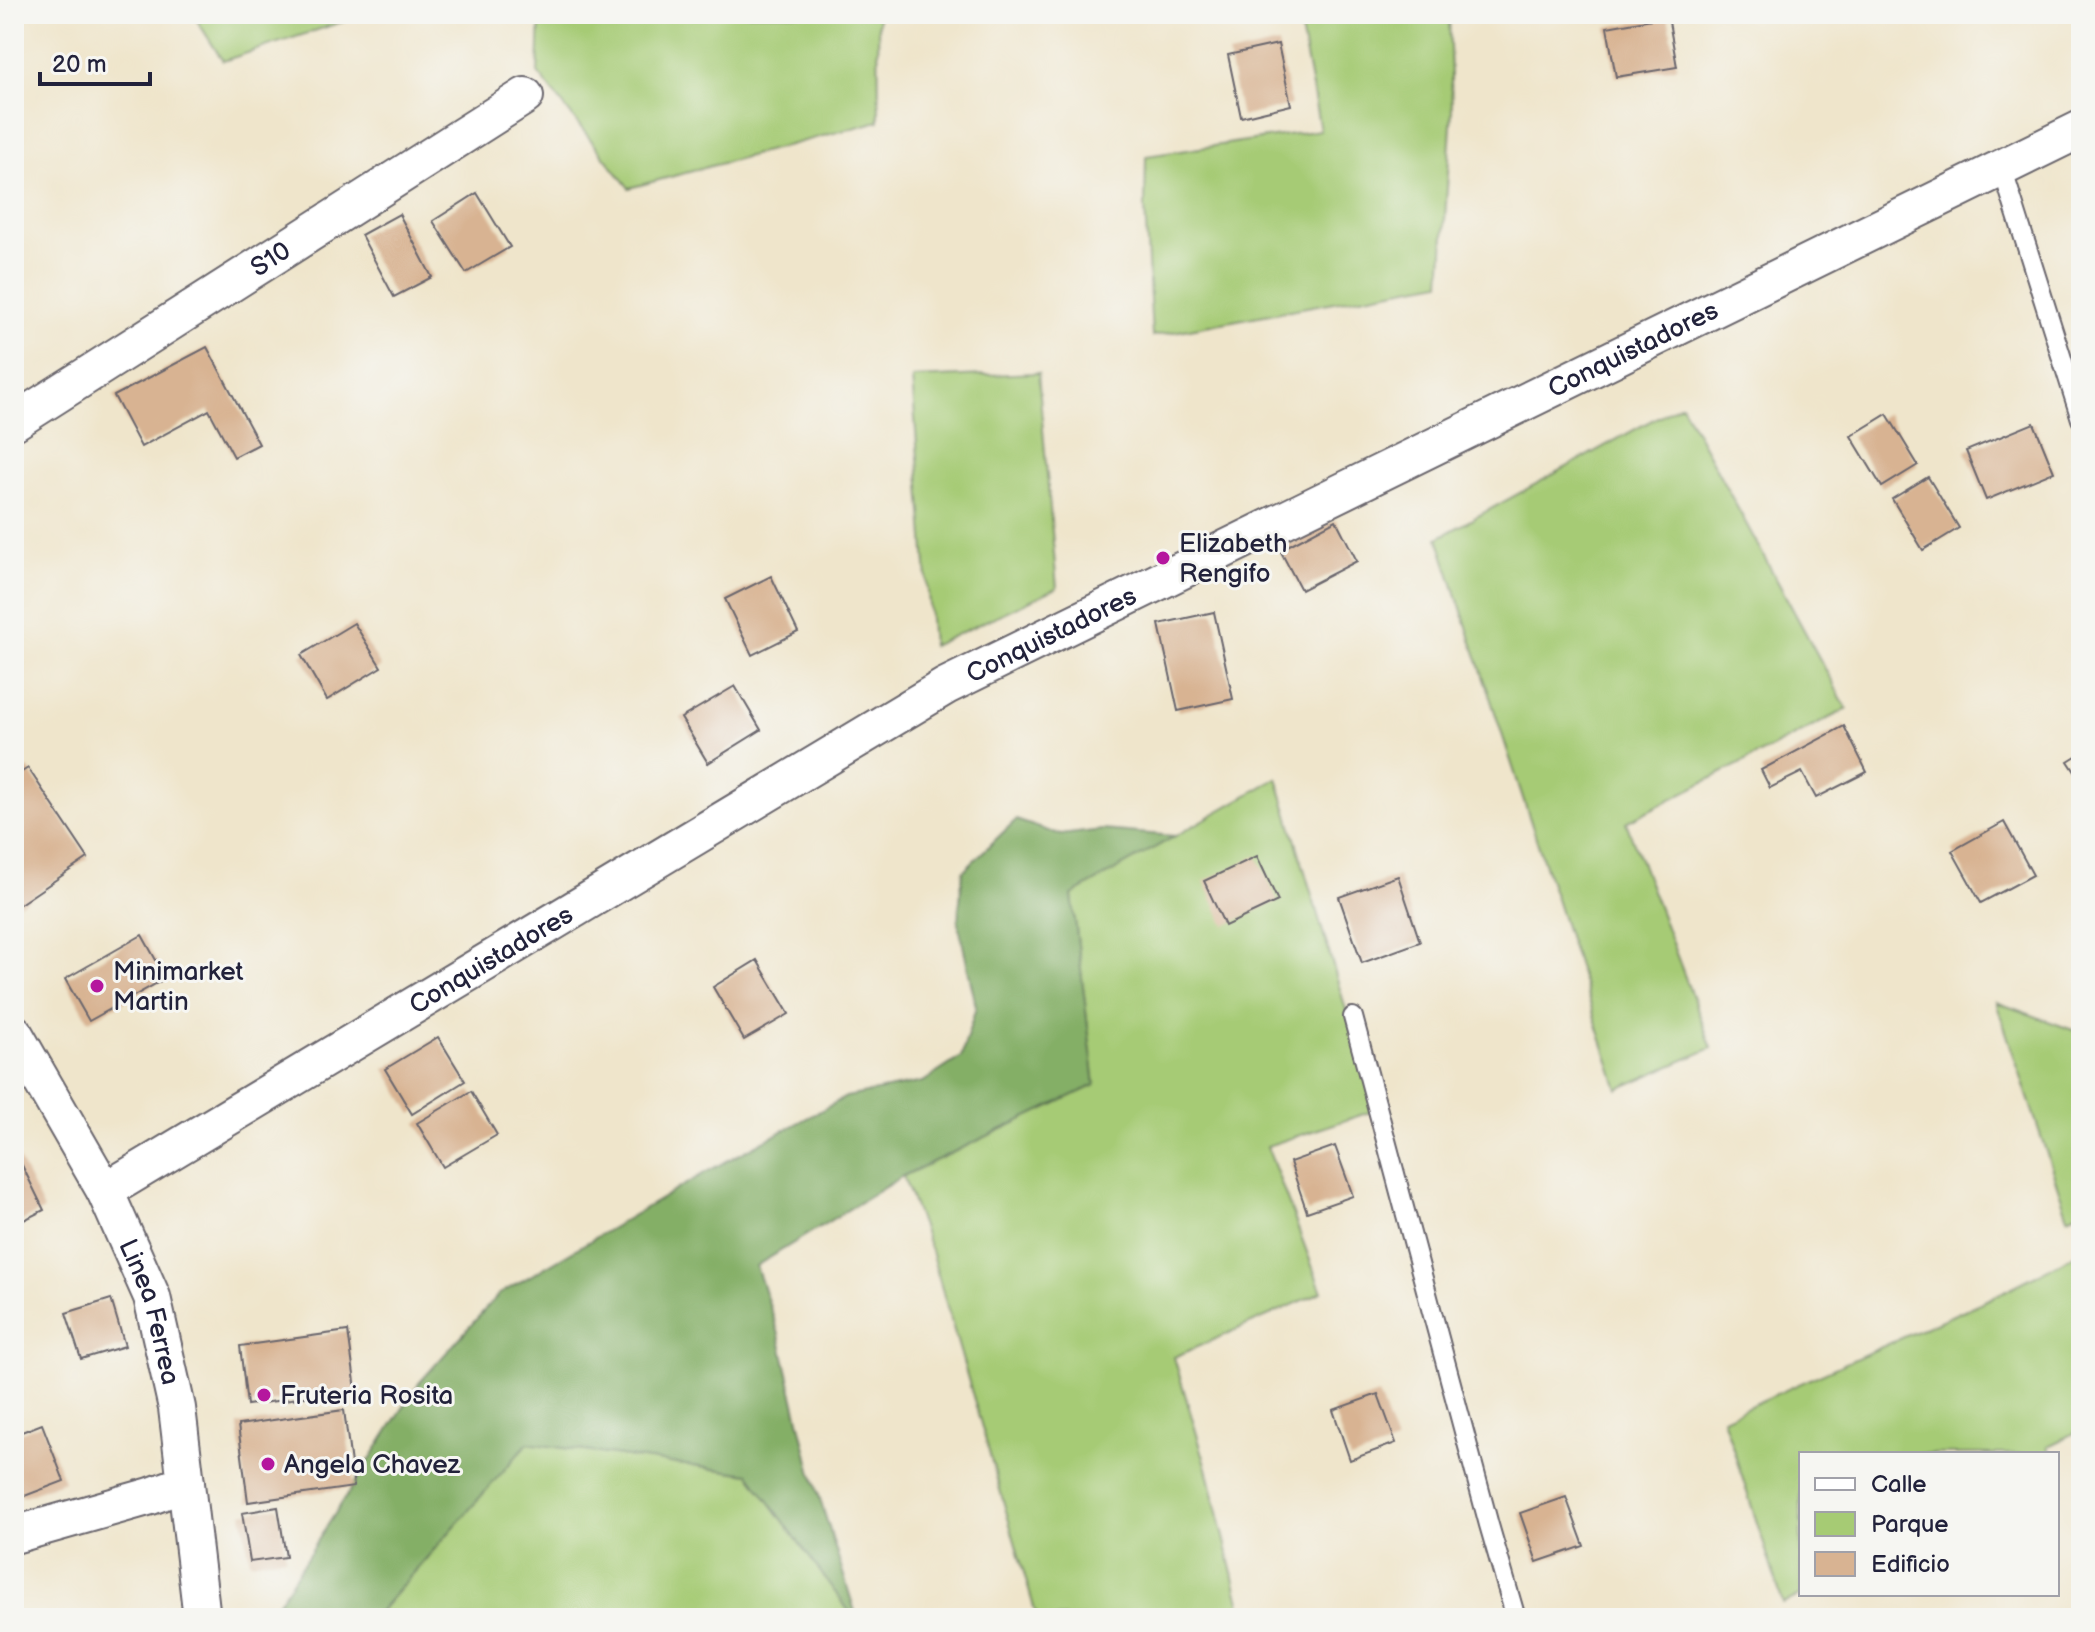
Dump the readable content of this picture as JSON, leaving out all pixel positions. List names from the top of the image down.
{
  "streets": {
    "street": ["S10", "Conquistadores", "Linea Ferrea"]
  },
  "crossings": [
    ["Conquistadores", "Linea Ferrea"]
  ],
  "places": [
    "Elizabeth Rengifo",
    "Minimarket Martin",
    "Fruteria Rosita",
    "Angela Chavez"
  ],
  "legend": ["Calle", "Parque", "Edificio"],
  "scale_bar": "20 m"
}
